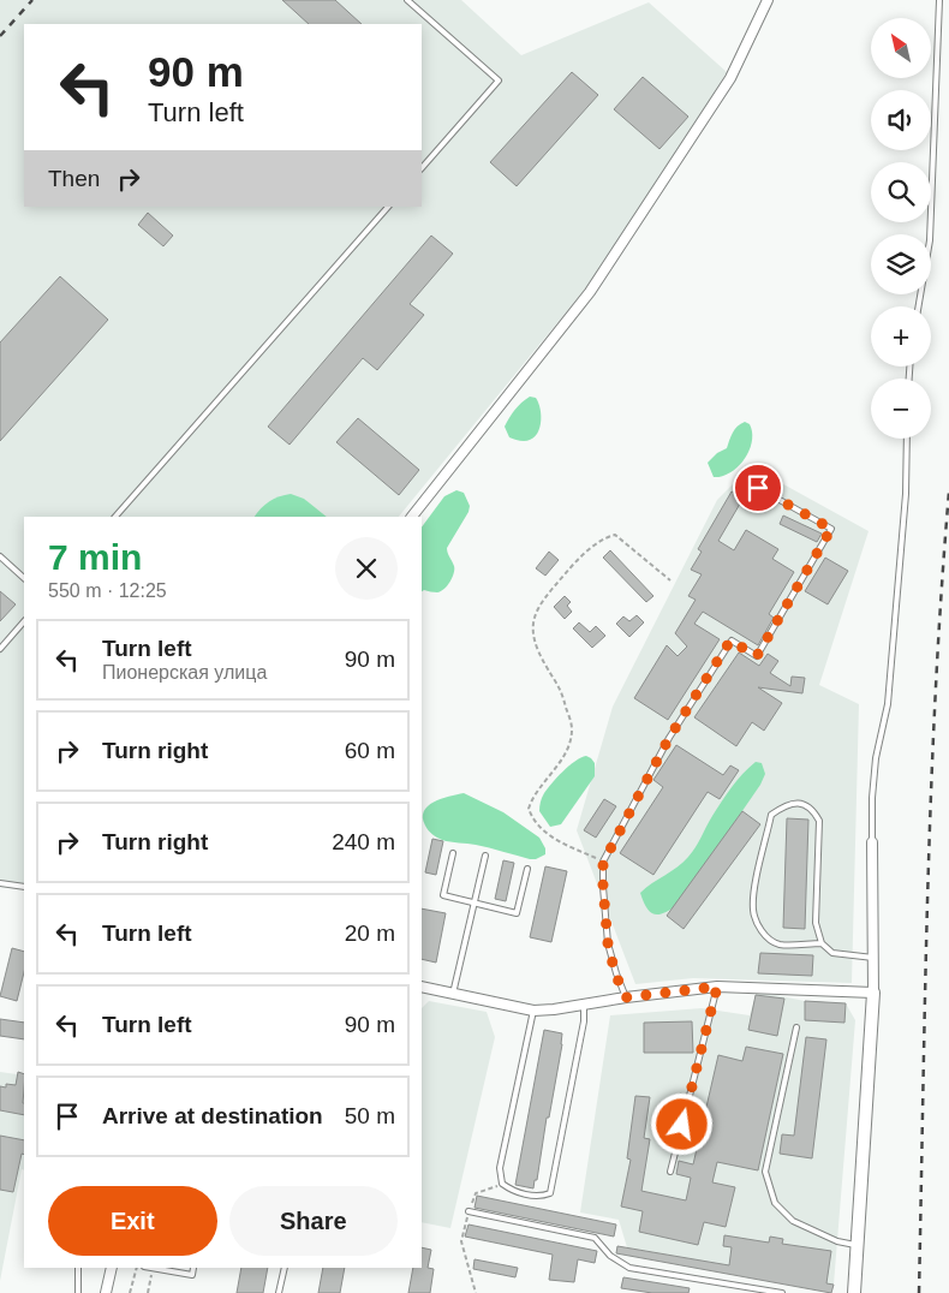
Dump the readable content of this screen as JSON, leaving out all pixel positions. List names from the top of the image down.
{
  "north": "top left",
  "page": {
    "map_buttons": ["+", "−"],
    "turn": ["90 m", "Turn left"],
    "then": "Then",
    "heading": ["7 min", "550 m · 12:25"],
    "list": [
      {
        "name": "Turn left",
        "note": "Пионерская улица",
        "value": "90 m"
      },
      {
        "name": "Turn right",
        "value": "60 m"
      },
      {
        "name": "Turn right",
        "value": "240 m"
      },
      {
        "name": "Turn left",
        "value": "20 m"
      },
      {
        "name": "Turn left",
        "value": "90 m"
      },
      {
        "name": "Arrive at destination",
        "value": "50 m"
      }
    ],
    "buttons": ["Exit", "Share"]
  }
}
